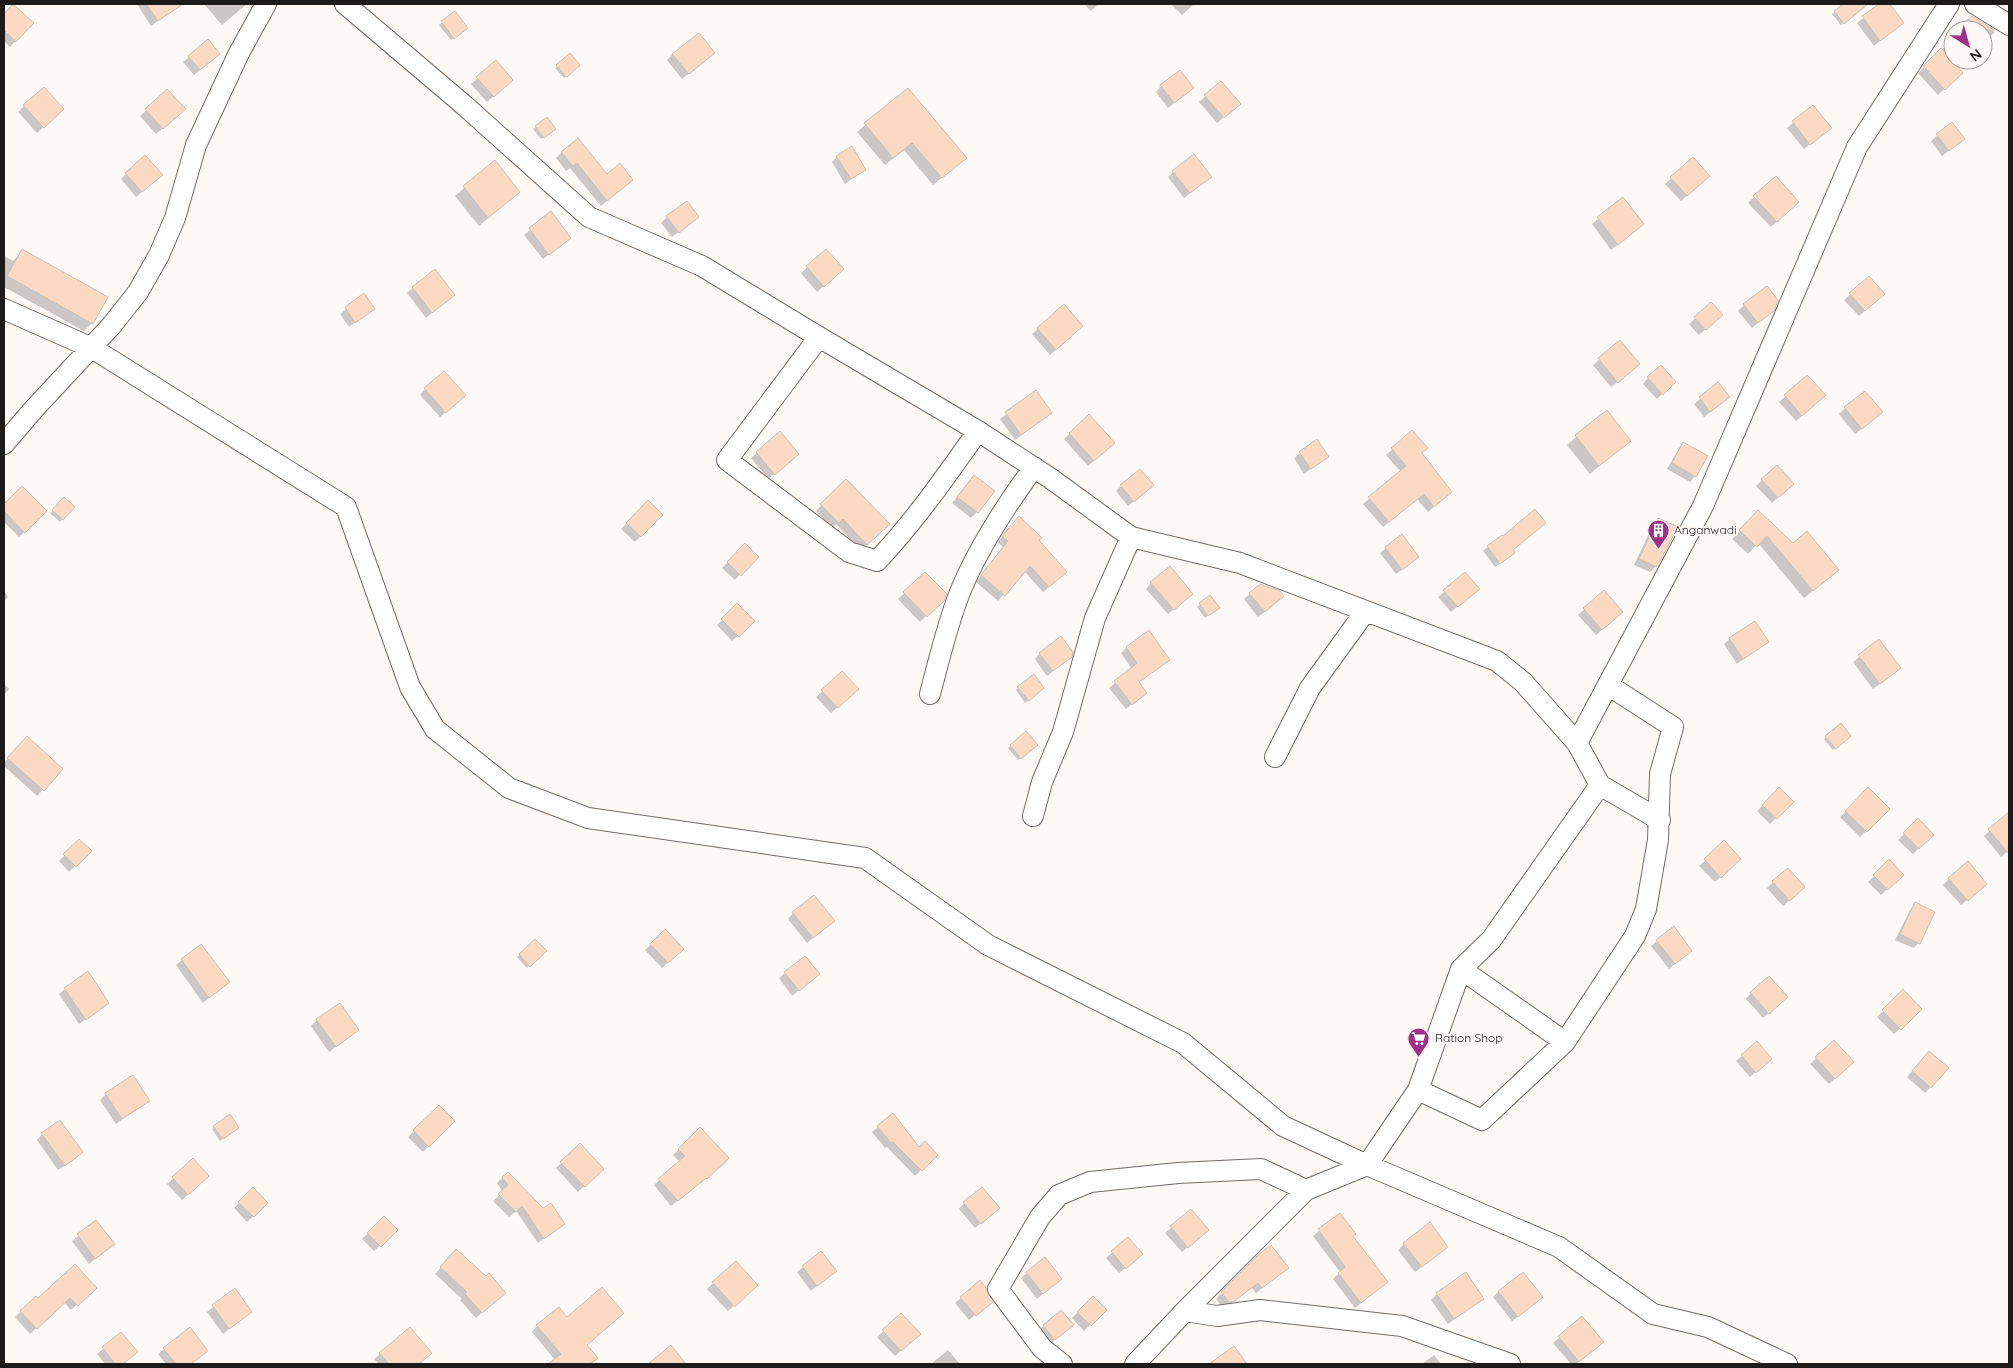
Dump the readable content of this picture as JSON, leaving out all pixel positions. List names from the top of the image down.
{
  "places": {
    "building": ["Anganwadi"],
    "supermarket": ["Ration Shop"]
  },
  "north": "bottom right"
}
